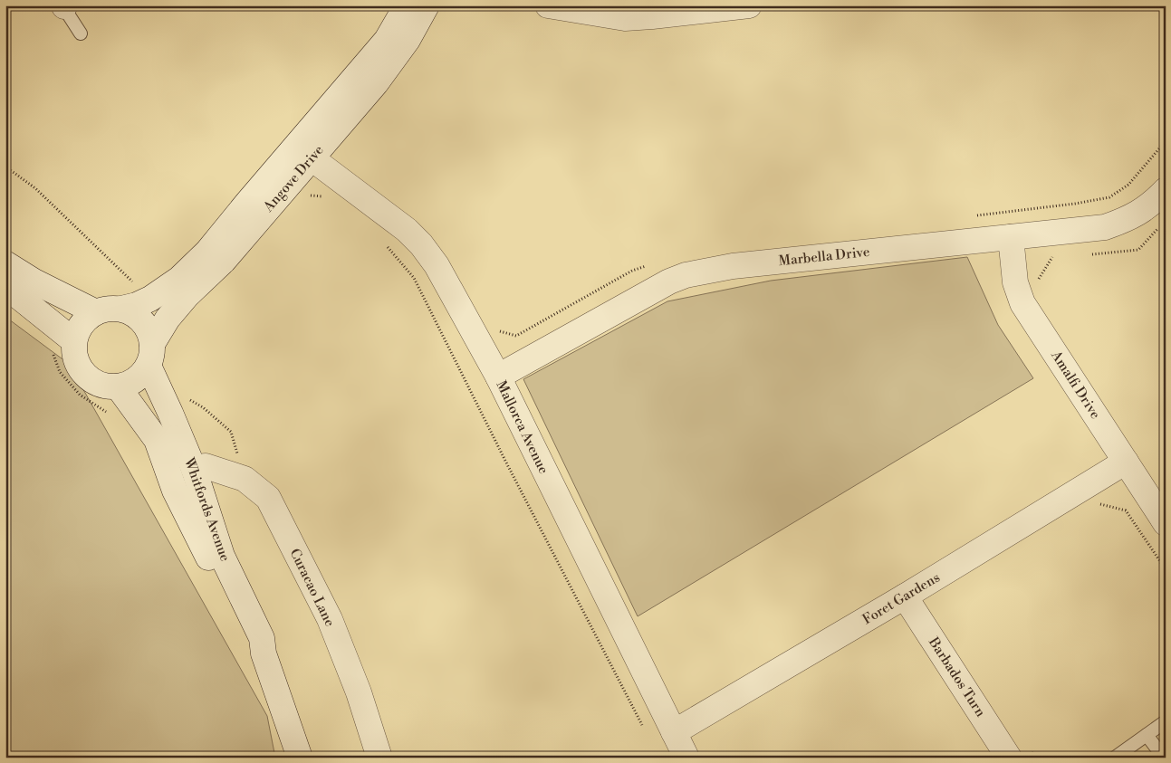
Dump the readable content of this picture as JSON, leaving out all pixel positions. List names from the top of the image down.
{
  "streets": {
    "street": [
      "Angove Drive",
      "Marbella Drive",
      "Amalfi Drive",
      "Mallorca Avenue",
      "Whitfords Avenue",
      "Curacao Lane",
      "Foret Gardens",
      "Barbados Turn"
    ]
  },
  "crossings": [
    ["Angove Drive", "Mallorca Avenue"],
    ["Angove Drive", "Whitfords Avenue"],
    ["Marbella Drive", "Amalfi Drive"],
    ["Marbella Drive", "Mallorca Avenue"],
    ["Amalfi Drive", "Foret Gardens"],
    ["Mallorca Avenue", "Foret Gardens"],
    ["Whitfords Avenue", "Curacao Lane"],
    ["Foret Gardens", "Barbados Turn"]
  ]
}
